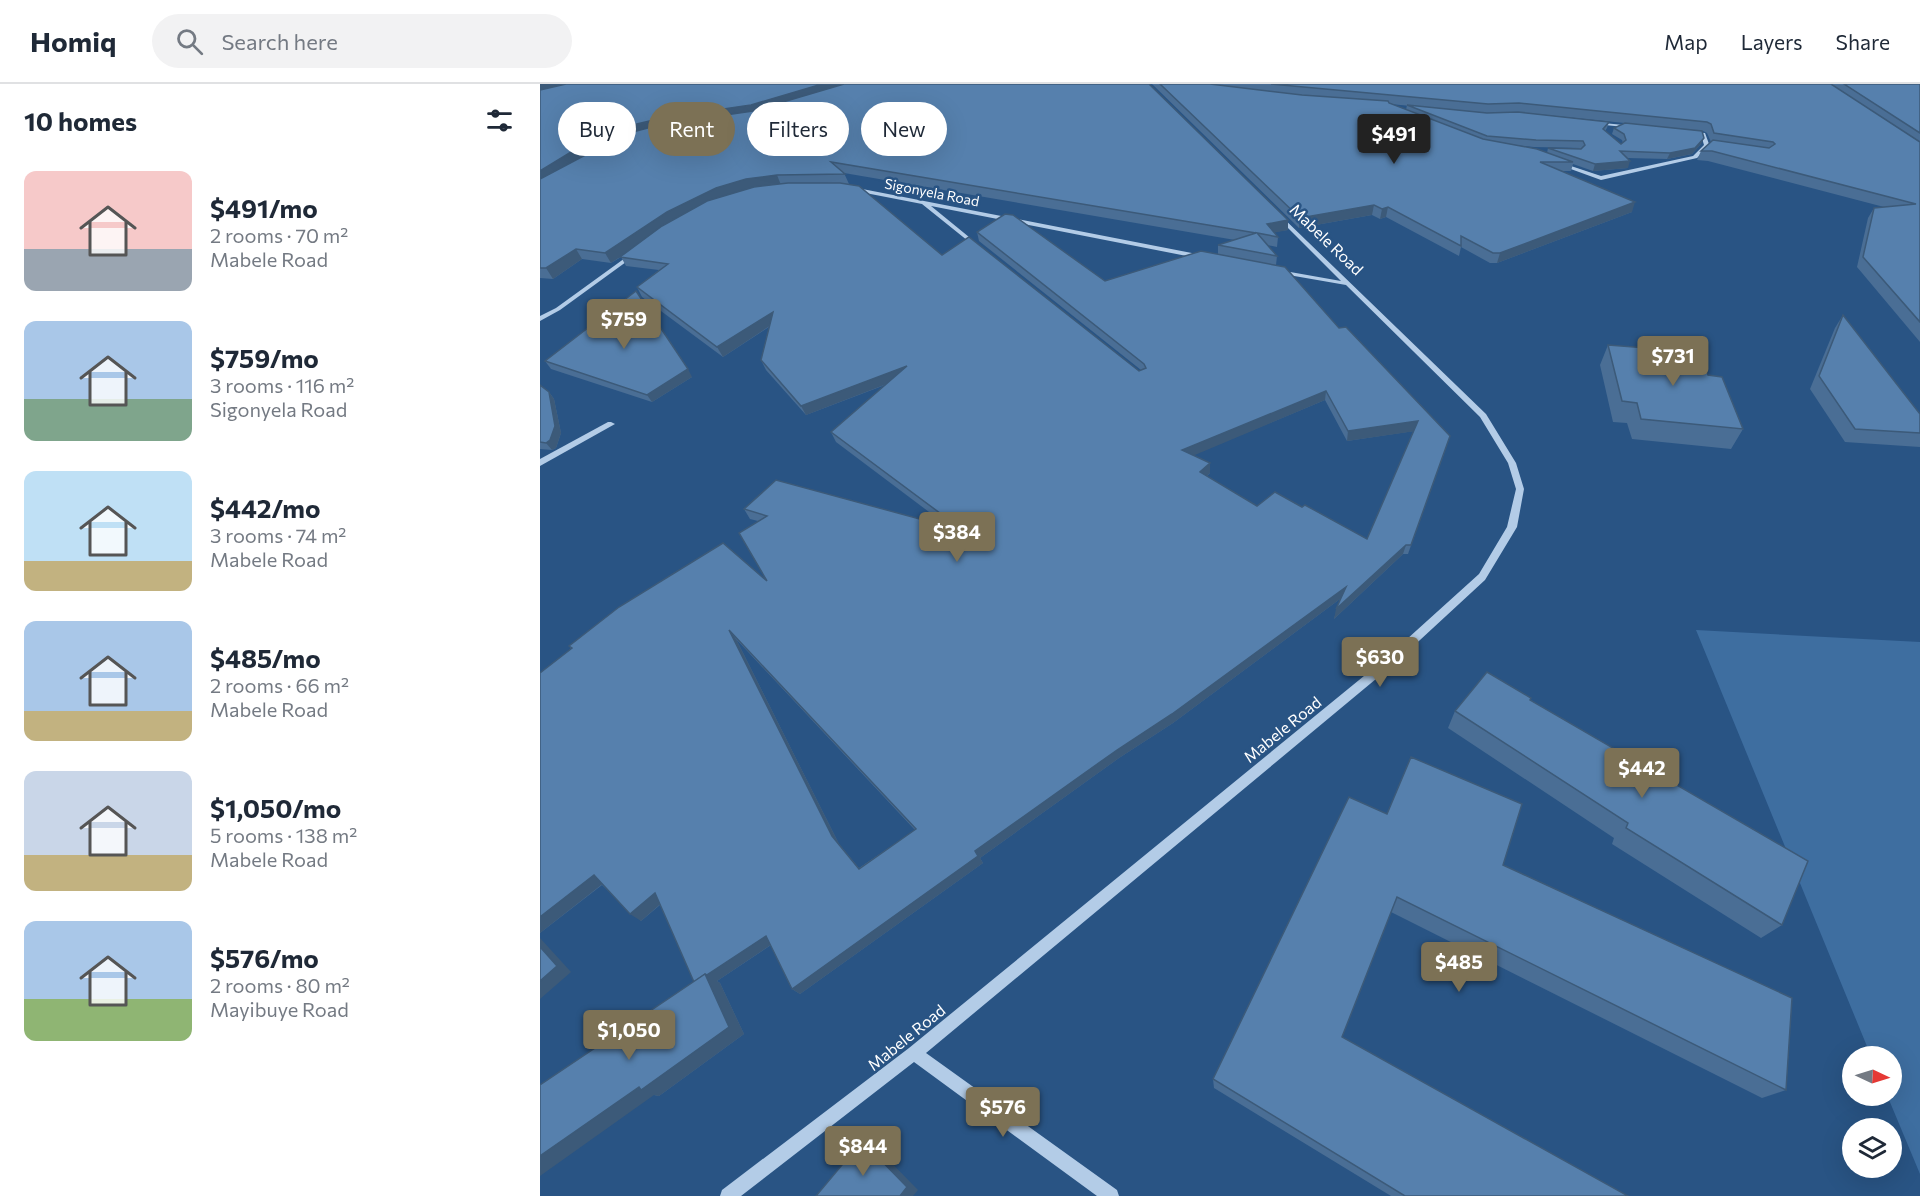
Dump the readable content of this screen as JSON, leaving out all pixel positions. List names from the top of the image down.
{
  "streets": {
    "street": ["Sigonyela Road", "Mabele Road"]
  },
  "north": "right",
  "page": {
    "header": "Homiq",
    "search": "Search here",
    "nav": ["Map", "Layers", "Share"],
    "heading": "10 homes",
    "chip": [
      "Buy",
      "Rent",
      "Filters",
      "New"
    ],
    "price": [
      "$491",
      "$759",
      "$731",
      "$384",
      "$630",
      "$442",
      "$485",
      "$1,050",
      "$576",
      "$844"
    ],
    "list": [
      {
        "name": "$491/mo",
        "note": "2 rooms · 70 m² · Mabele Road"
      },
      {
        "name": "$759/mo",
        "note": "3 rooms · 116 m² · Sigonyela Road"
      },
      {
        "name": "$442/mo",
        "note": "3 rooms · 74 m² · Mabele Road"
      },
      {
        "name": "$485/mo",
        "note": "2 rooms · 66 m² · Mabele Road"
      },
      {
        "name": "$1,050/mo",
        "note": "5 rooms · 138 m² · Mabele Road"
      },
      {
        "name": "$576/mo",
        "note": "2 rooms · 80 m² · Mayibuye Road"
      }
    ]
  }
}
